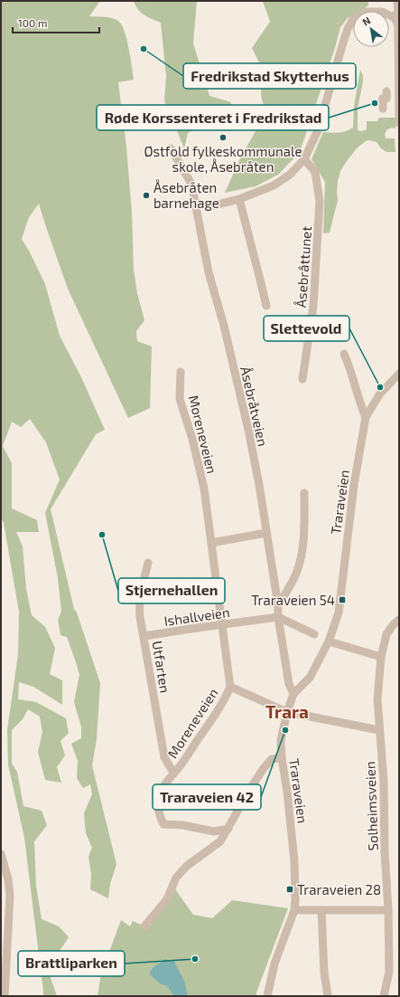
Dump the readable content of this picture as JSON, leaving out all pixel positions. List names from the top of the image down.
{
  "streets": {
    "street": [
      "Åsebråttunet",
      "Åsebråtveien",
      "Moreneveien",
      "Traraveien",
      "Ishallveien",
      "Utfarten",
      "Solheimsveien"
    ]
  },
  "crossings": [
    ["Åsebråtveien", "Traraveien"],
    ["Åsebråtveien", "Ishallveien"],
    ["Moreneveien", "Ishallveien"],
    ["Moreneveien", "Utfarten"],
    ["Ishallveien", "Utfarten"]
  ],
  "districts": ["Trara"],
  "places": {
    "other": [
      "Fredrikstad Skytterhus",
      "Røde Korssenteret i Fredrikstad",
      "Østfold fylkeskommunale skole, Åsebråten",
      "Åsebråten barnehage",
      "Slettevold",
      "Stjernehallen",
      "Traraveien 42",
      "Brattliparken"
    ],
    "transit": ["Traraveien 54", "Traraveien 28"]
  },
  "scale_bar": "100 m",
  "north": "top left"
}
